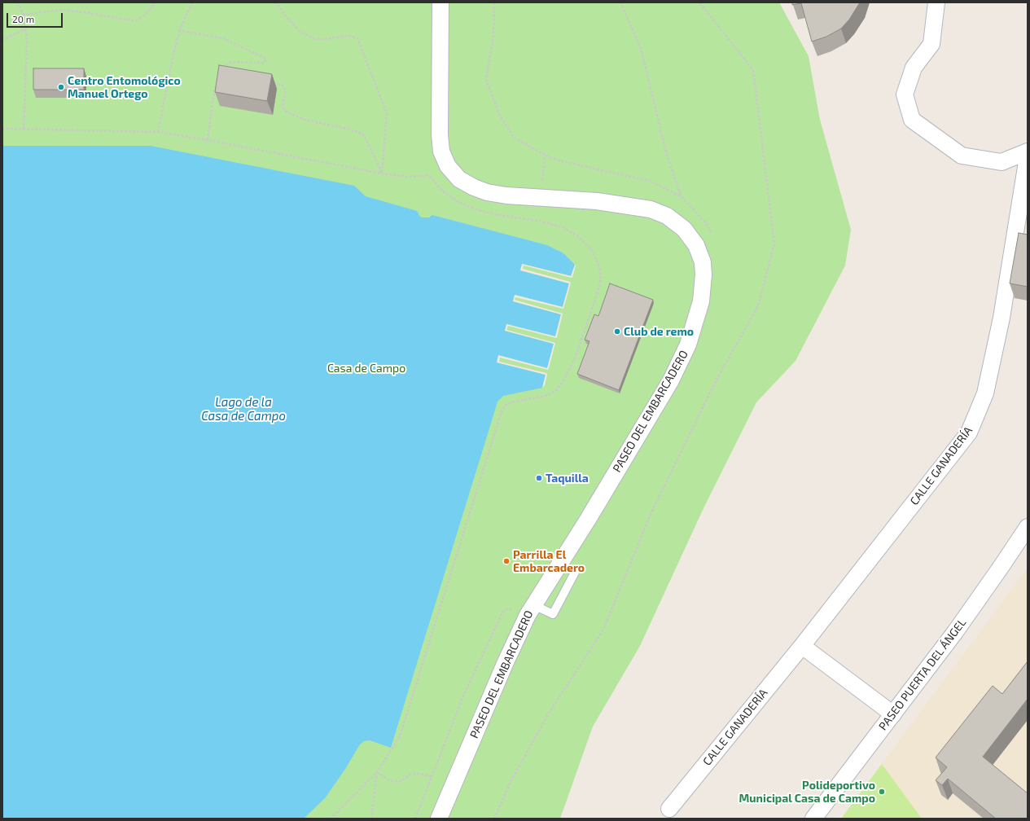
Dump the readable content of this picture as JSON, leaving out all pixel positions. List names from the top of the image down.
{
  "streets": {
    "street": ["PASEO DEL EMBARCADERO", "CALLE GANADERÍA", "PASEO PUERTA DEL ÁNGEL"]
  },
  "water": ["Lago de la Casa de Campo"],
  "parks": ["Casa de Campo"],
  "places": [
    "Centro Entomológico Manuel Ortego",
    "Club de remo",
    "Taquilla",
    "Parrilla El Embarcadero",
    "Polideportivo Municipal Casa de Campo"
  ],
  "scale_bar": "20 m"
}
